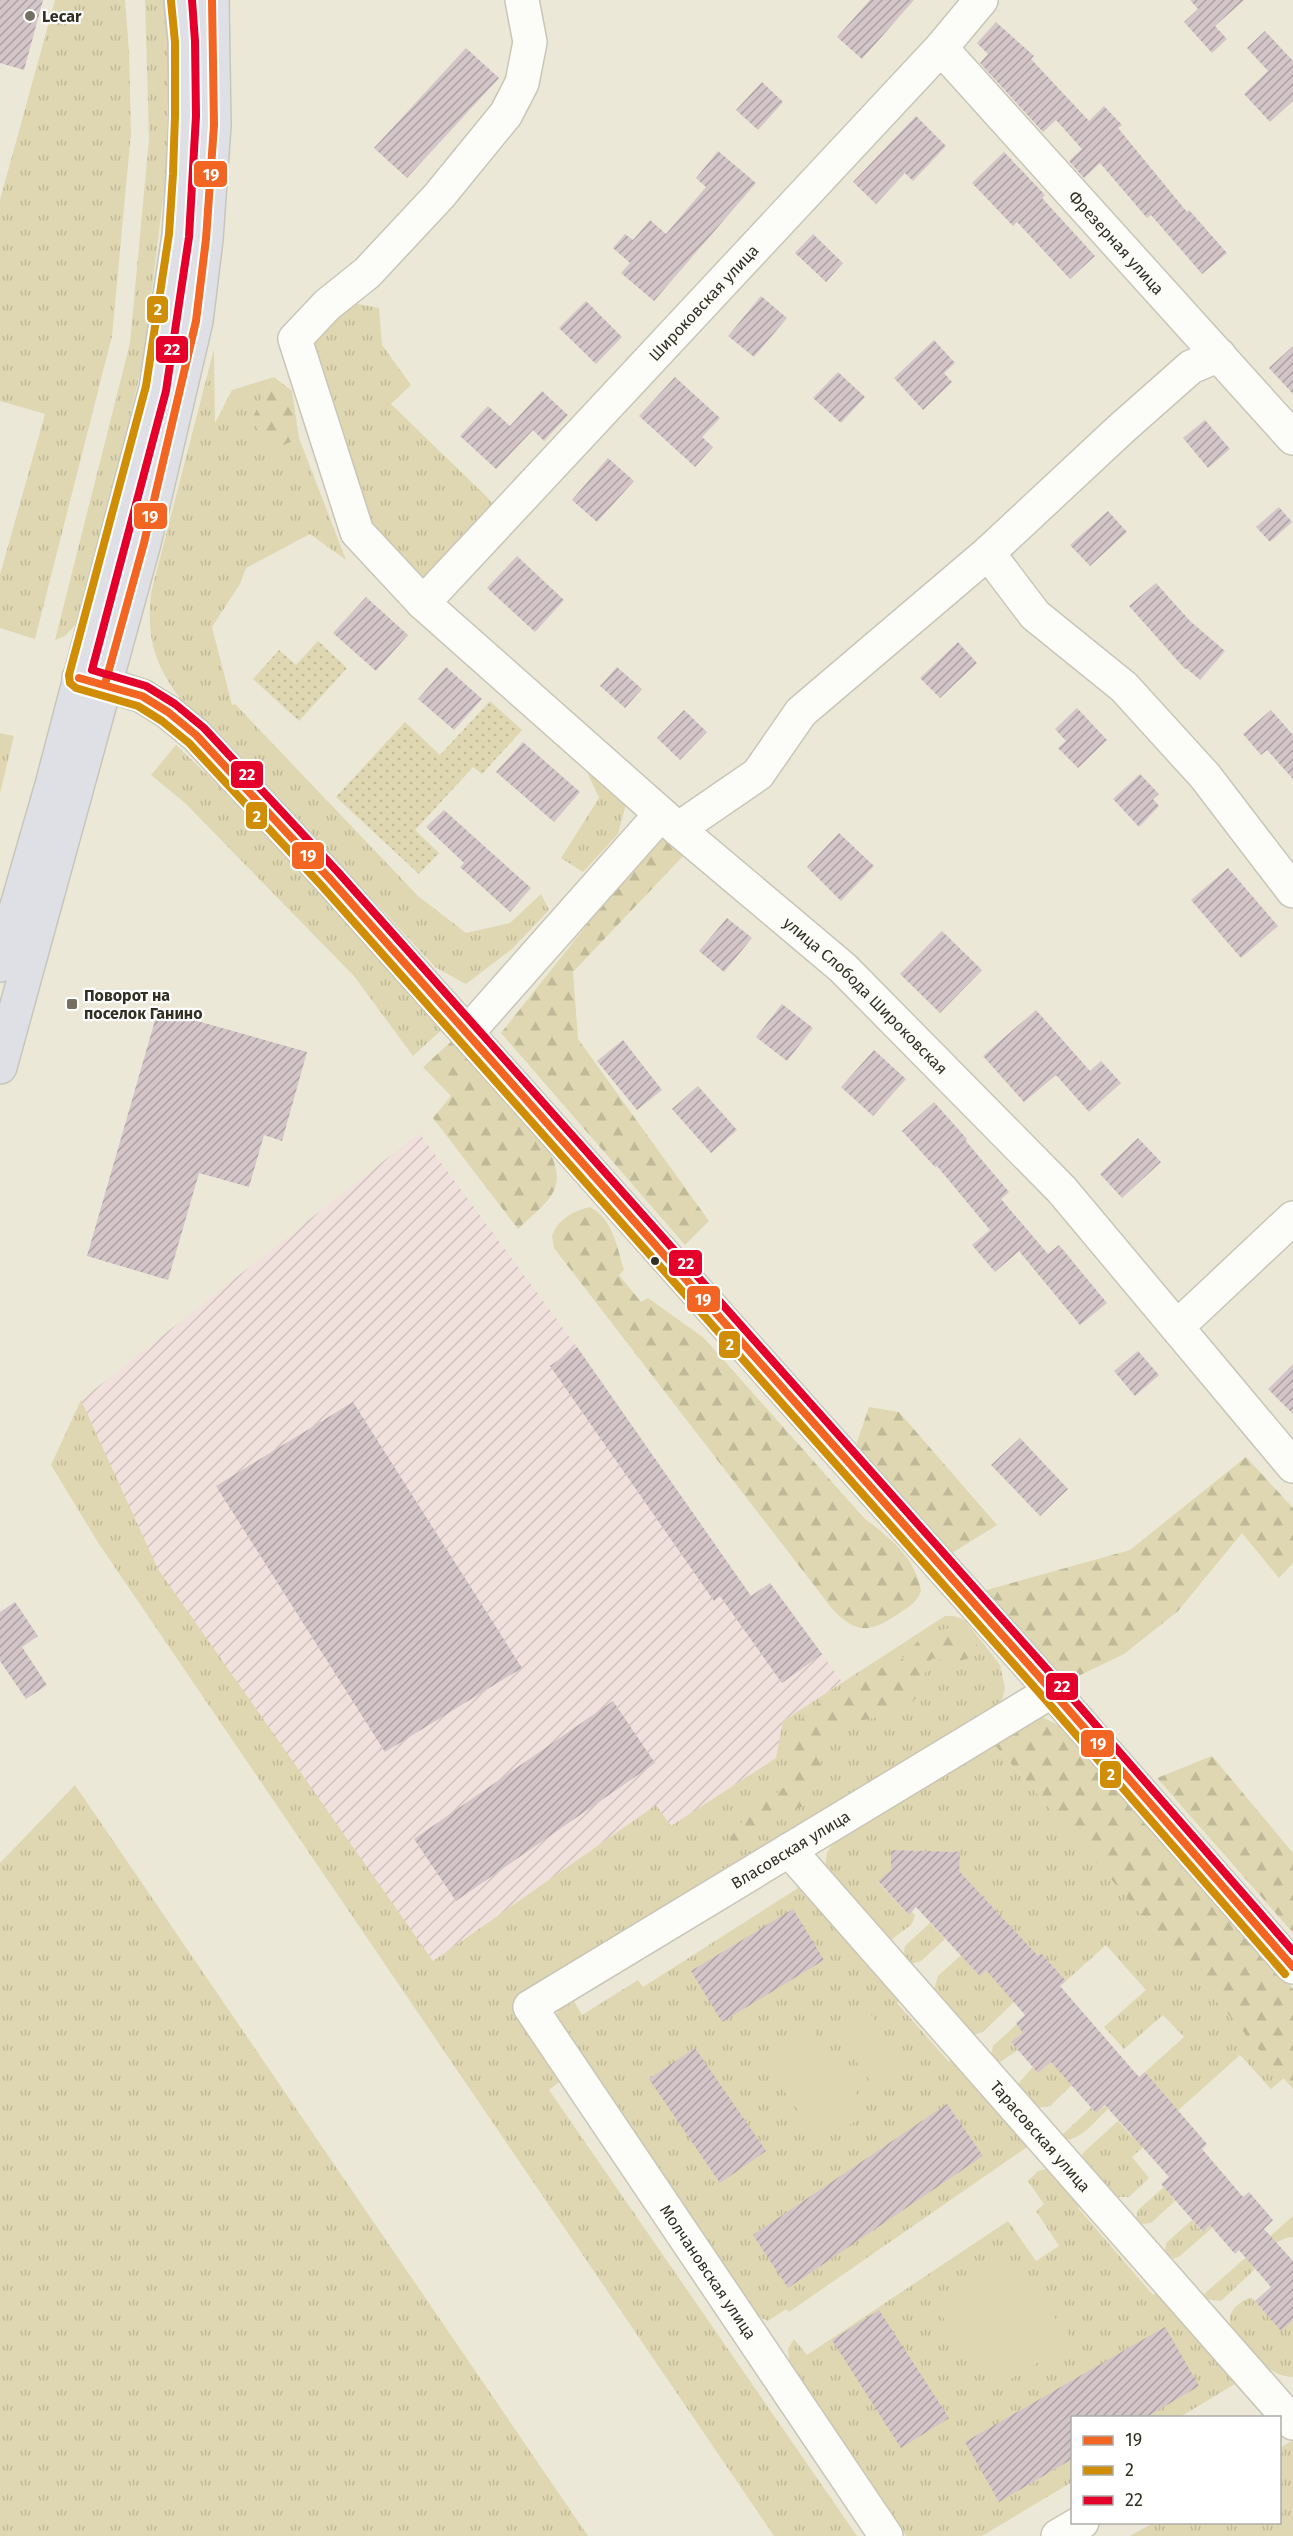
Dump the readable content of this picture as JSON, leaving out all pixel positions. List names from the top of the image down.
{
  "streets": {
    "street": [
      "Фрезерная улица",
      "Широковская улица",
      "улица Слобода Широковская",
      "Власовская улица",
      "Тарасовская улица",
      "Молчановская улица"
    ]
  },
  "crossings": [
    ["Фрезерная улица", "Широковская улица"],
    ["Широковская улица", "улица Слобода Широковская"],
    ["Власовская улица", "Тарасовская улица"],
    ["Власовская улица", "Молчановская улица"]
  ],
  "places": {
    "other": ["Lecar"],
    "transit": ["Поворот на поселок Ганино"]
  },
  "lines": ["transit line 19", "transit line 22", "transit line 2"],
  "legend": ["19", "2", "22"]
}
